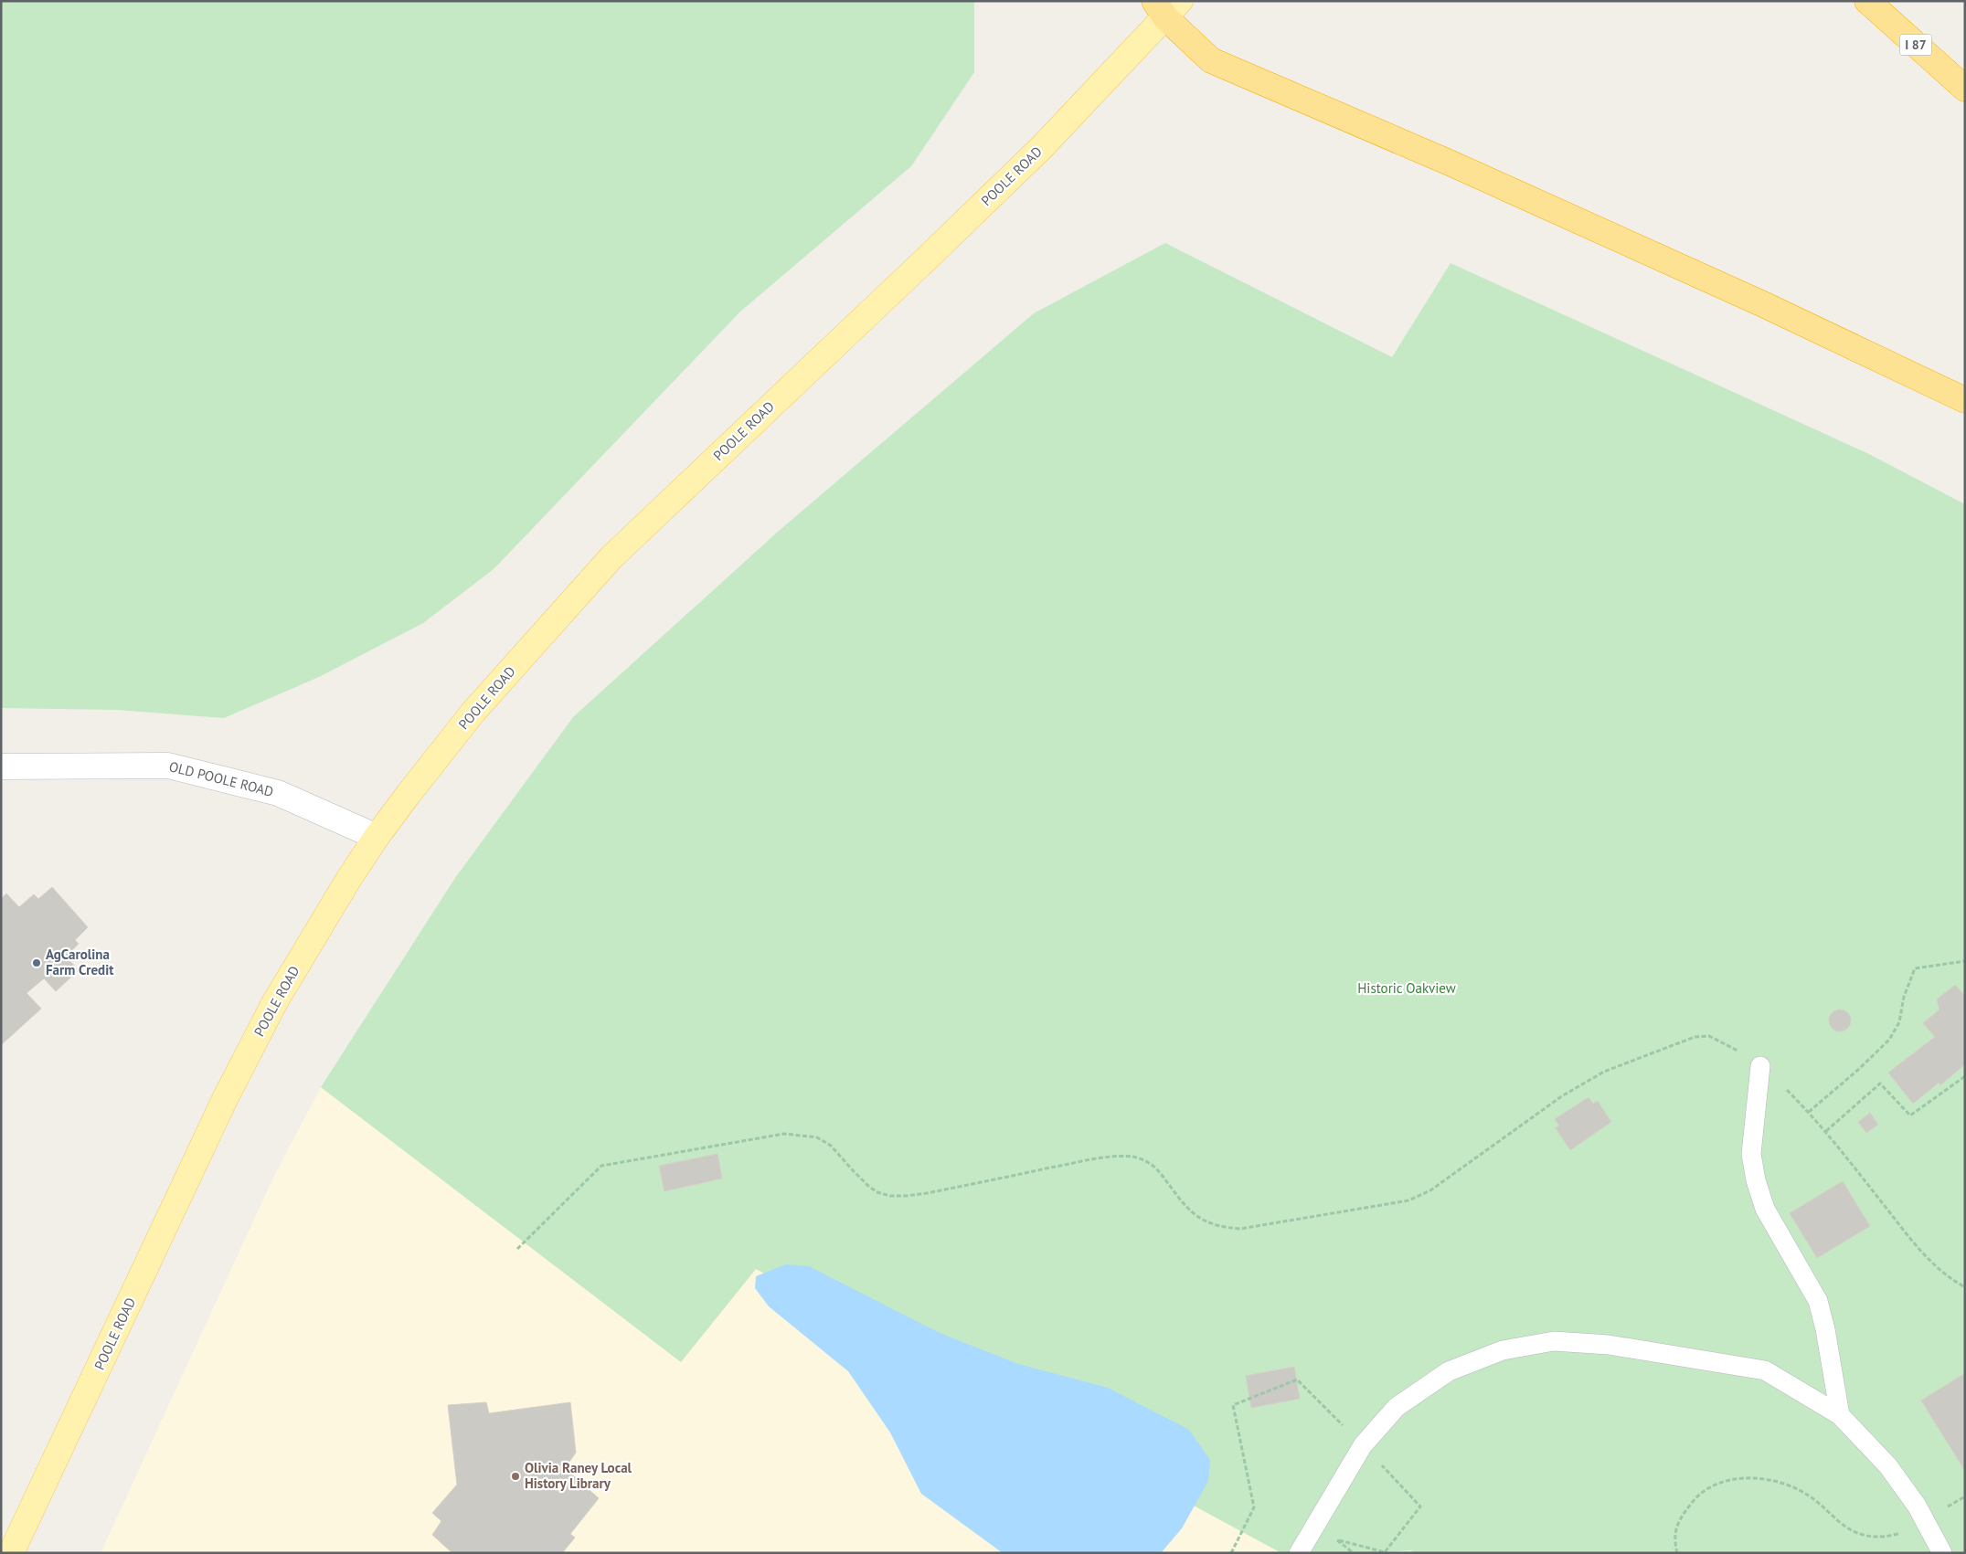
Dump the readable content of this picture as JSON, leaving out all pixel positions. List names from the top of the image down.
{
  "streets": {
    "highway": ["I 87"],
    "main road": ["POOLE ROAD"],
    "street": ["OLD POOLE ROAD"]
  },
  "crossings": [
    ["POOLE ROAD", "OLD POOLE ROAD"]
  ],
  "parks": ["Historic Oakview"],
  "places": ["AgCarolina Farm Credit", "Olivia Raney Local History Library"]
}
